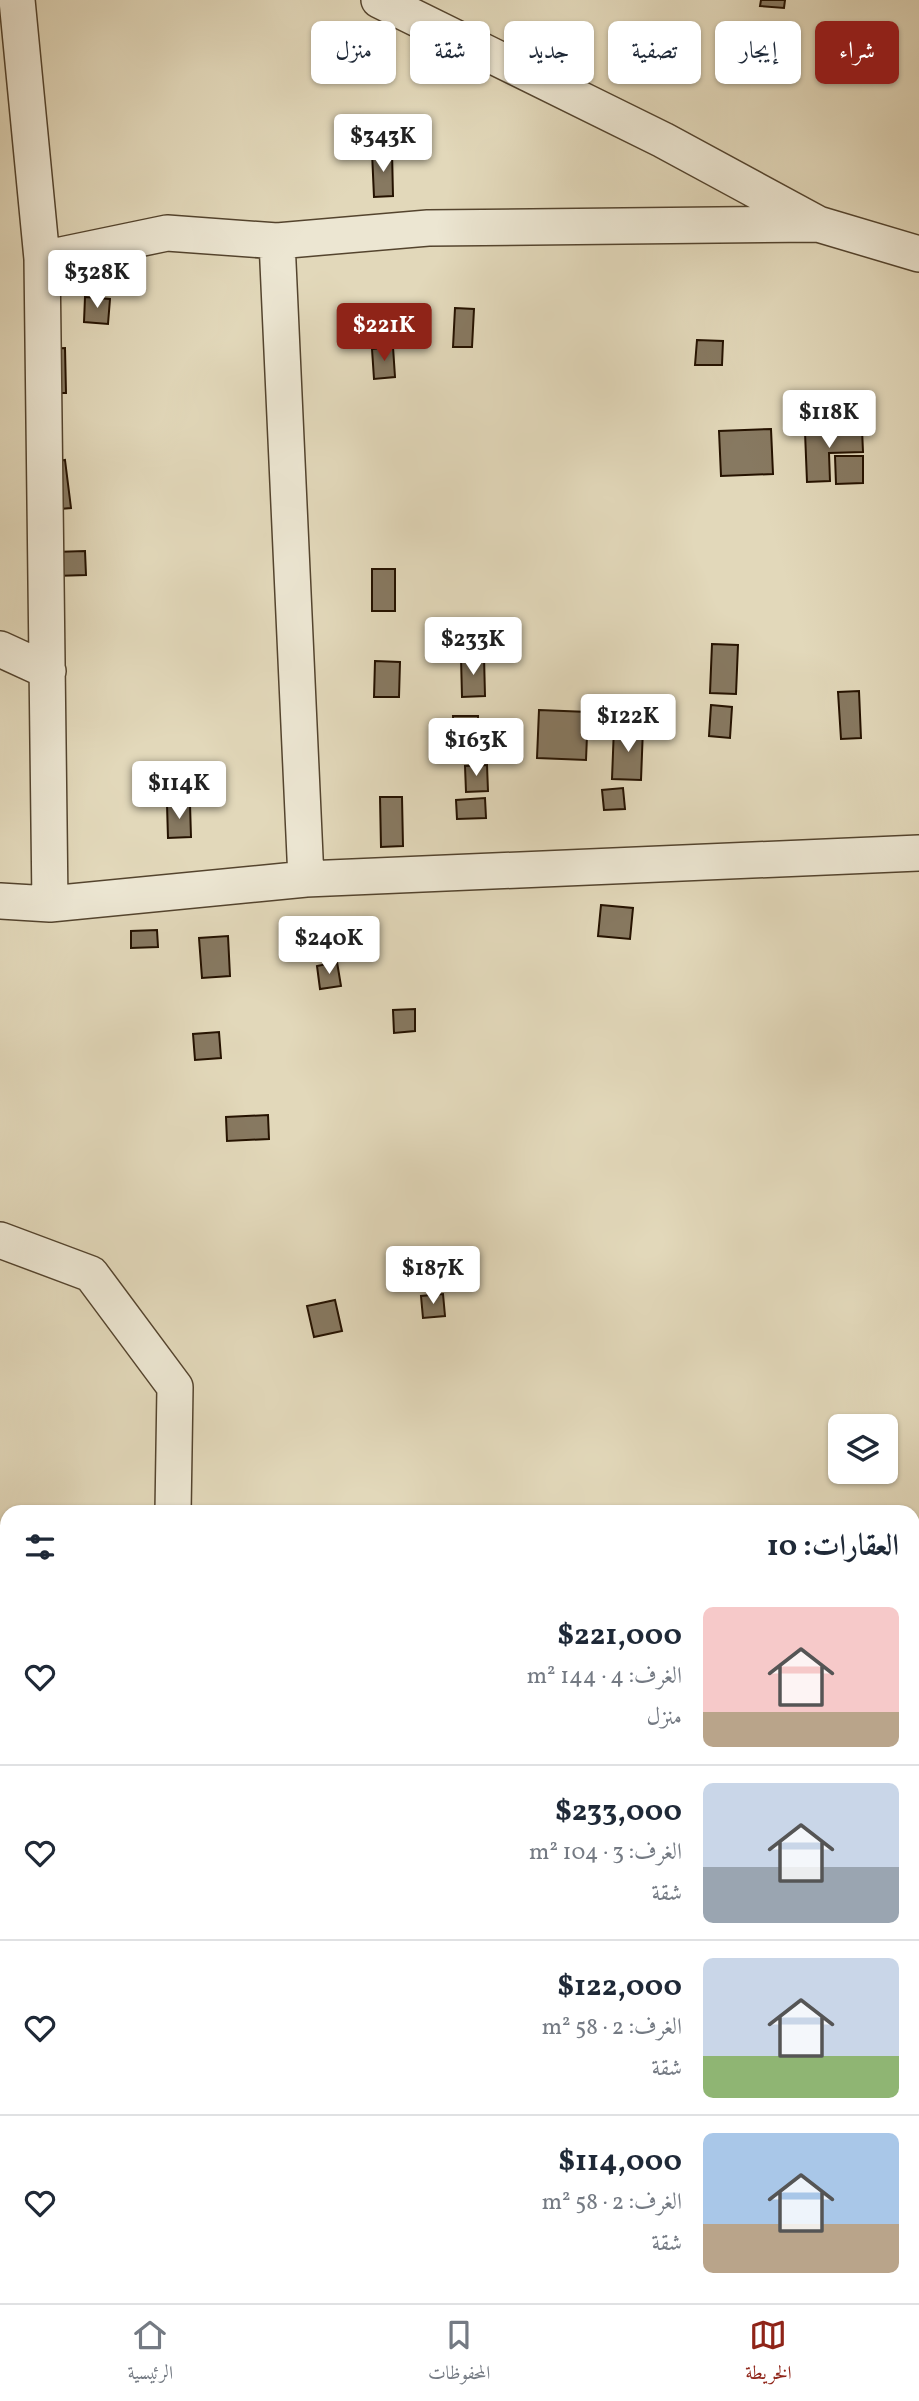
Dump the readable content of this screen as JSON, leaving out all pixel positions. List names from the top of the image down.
{
  "page": {
    "chip": [
      "شراء",
      "إيجار",
      "تصفية",
      "جديد",
      "شقة",
      "منزل"
    ],
    "price": [
      "$343K",
      "$328K",
      "$221K",
      "$118K",
      "$233K",
      "$122K",
      "$163K",
      "$114K",
      "$240K",
      "$187K"
    ],
    "heading": "العقارات: 10",
    "list": [
      {
        "name": "$221,000",
        "note": "الغرف: 4 · 144 m² · منزل"
      },
      {
        "name": "$233,000",
        "note": "الغرف: 3 · 104 m² · شقة"
      },
      {
        "name": "$122,000",
        "note": "الغرف: 2 · 58 m² · شقة"
      },
      {
        "name": "$114,000",
        "note": "الغرف: 2 · 58 m² · شقة"
      }
    ],
    "tabs": ["الخريطة", "المحفوظات", "الرئيسية"]
  }
}
